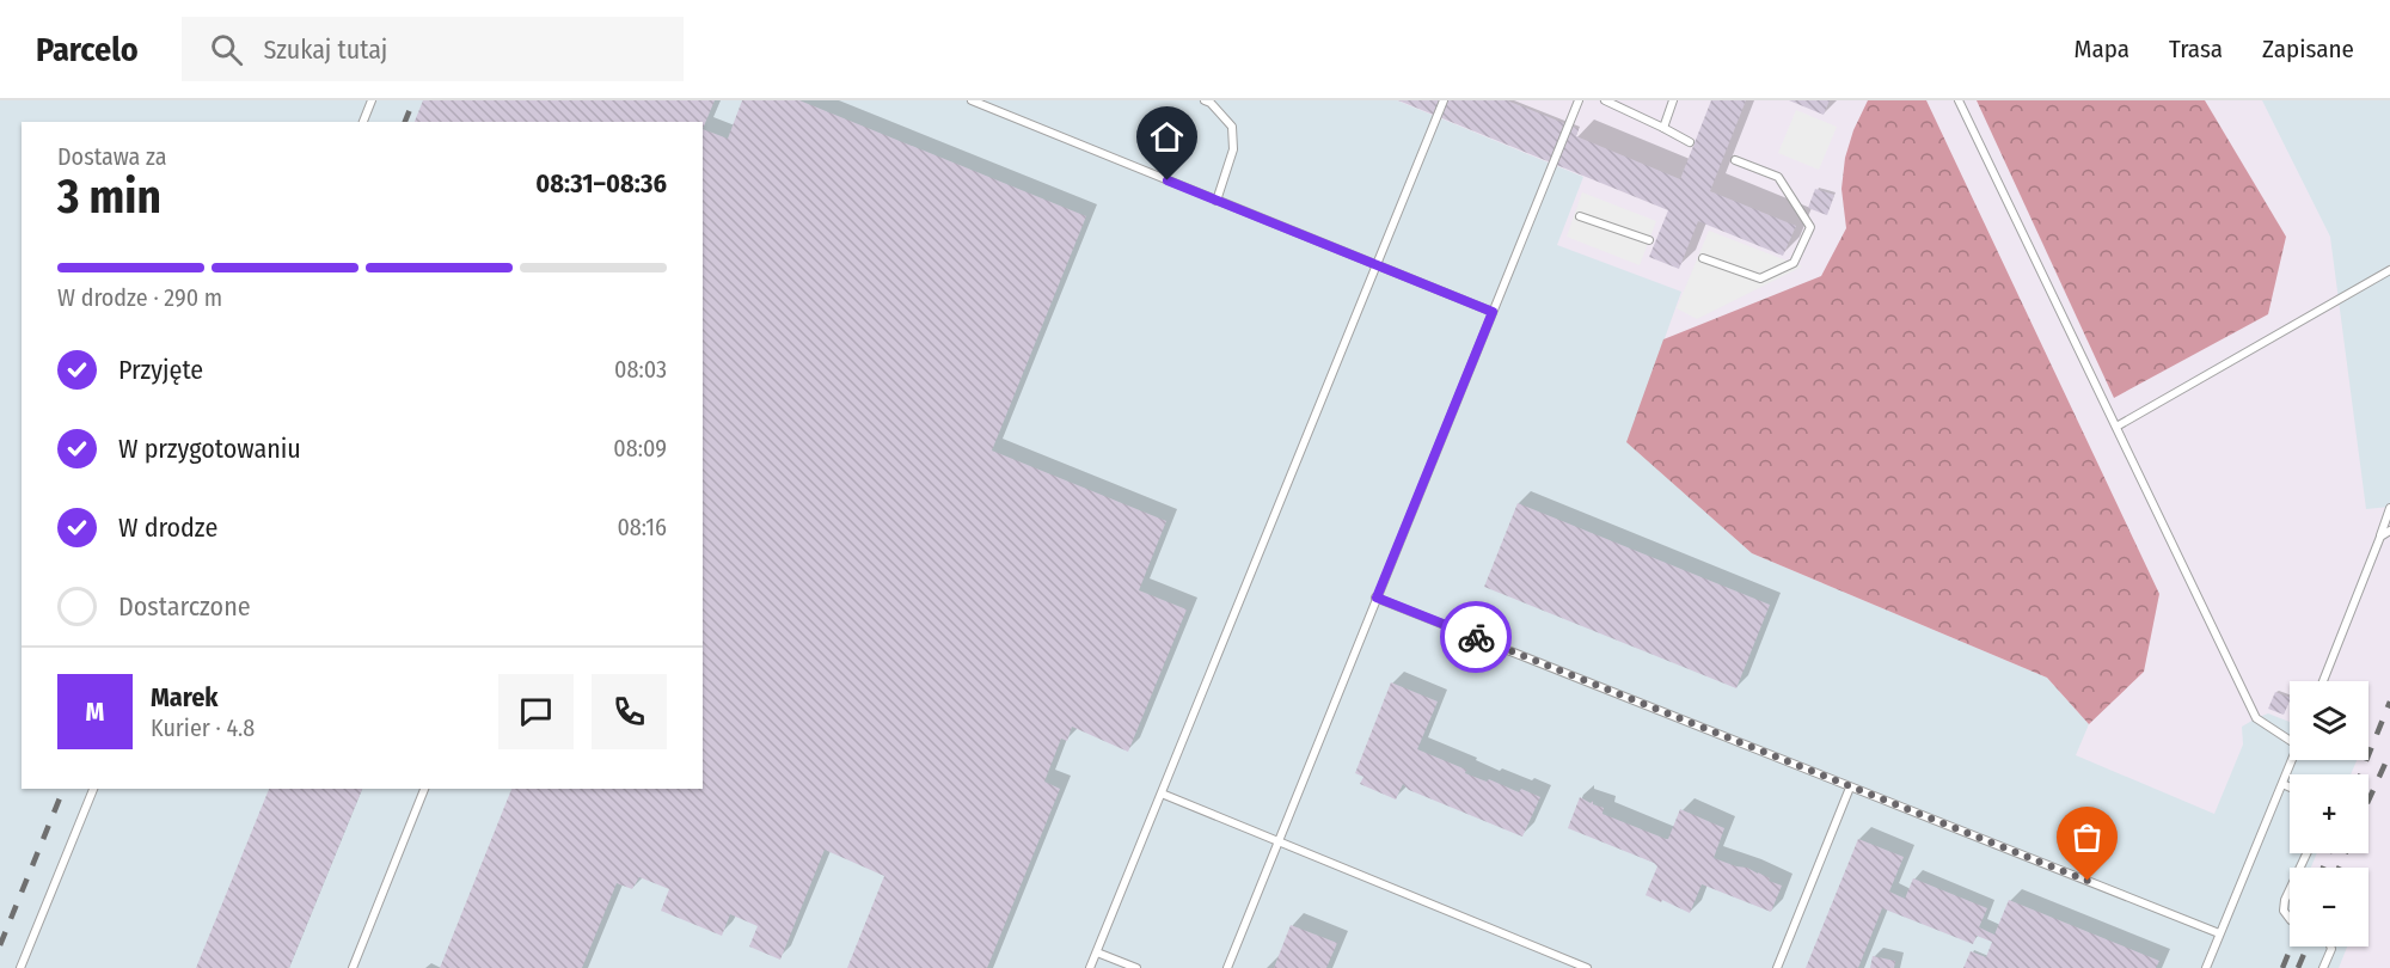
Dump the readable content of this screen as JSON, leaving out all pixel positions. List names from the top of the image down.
{
  "page": {
    "header": "Parcelo",
    "search": "Szukaj tutaj",
    "nav": ["Mapa", "Trasa", "Zapisane"],
    "heading": ["3 min", "Dostawa za", "08:31–08:36"],
    "panel": ["Marek", "Kurier · 4.8"],
    "bar": "W drodze · 290 m",
    "list": [
      ["Przyjęte", "08:03"],
      ["W przygotowaniu", "08:09"],
      ["W drodze", "08:16"],
      "Dostarczone"
    ],
    "round": "M",
    "map_buttons": ["+", "−"]
  }
}
